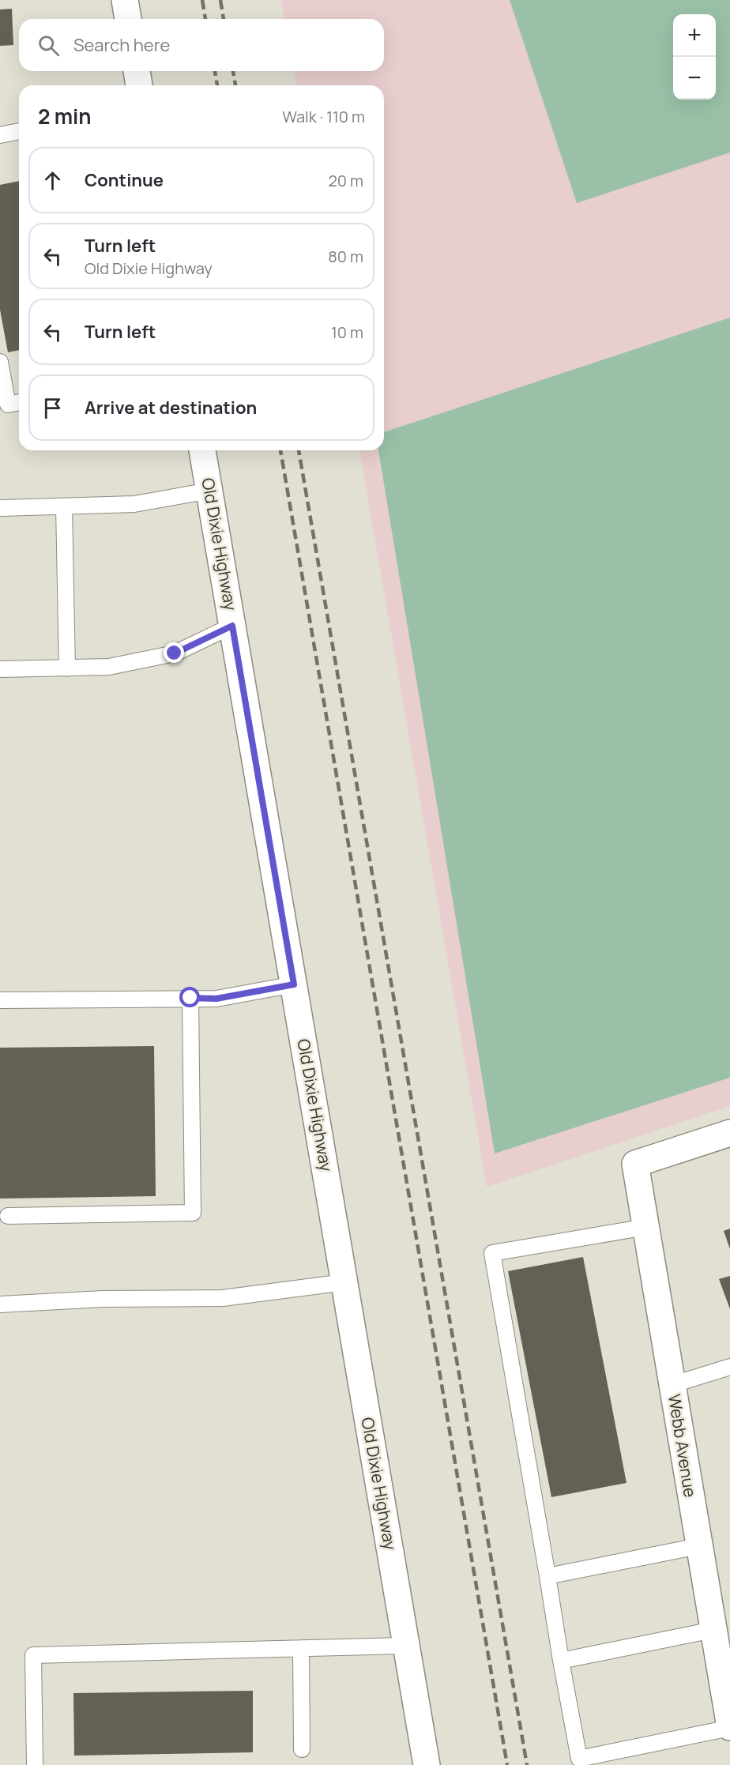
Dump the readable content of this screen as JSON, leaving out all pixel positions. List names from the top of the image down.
{
  "streets": {
    "street": ["Old Dixie Highway", "Webb Avenue"]
  },
  "page": {
    "map_buttons": ["+", "−"],
    "search": "Search here",
    "heading": ["2 min", "Walk · 110 m"],
    "list": [
      ["Continue", "20 m"],
      ["Turn left", "Old Dixie Highway", "80 m"],
      ["Turn left", "10 m"],
      "Arrive at destination"
    ]
  }
}
